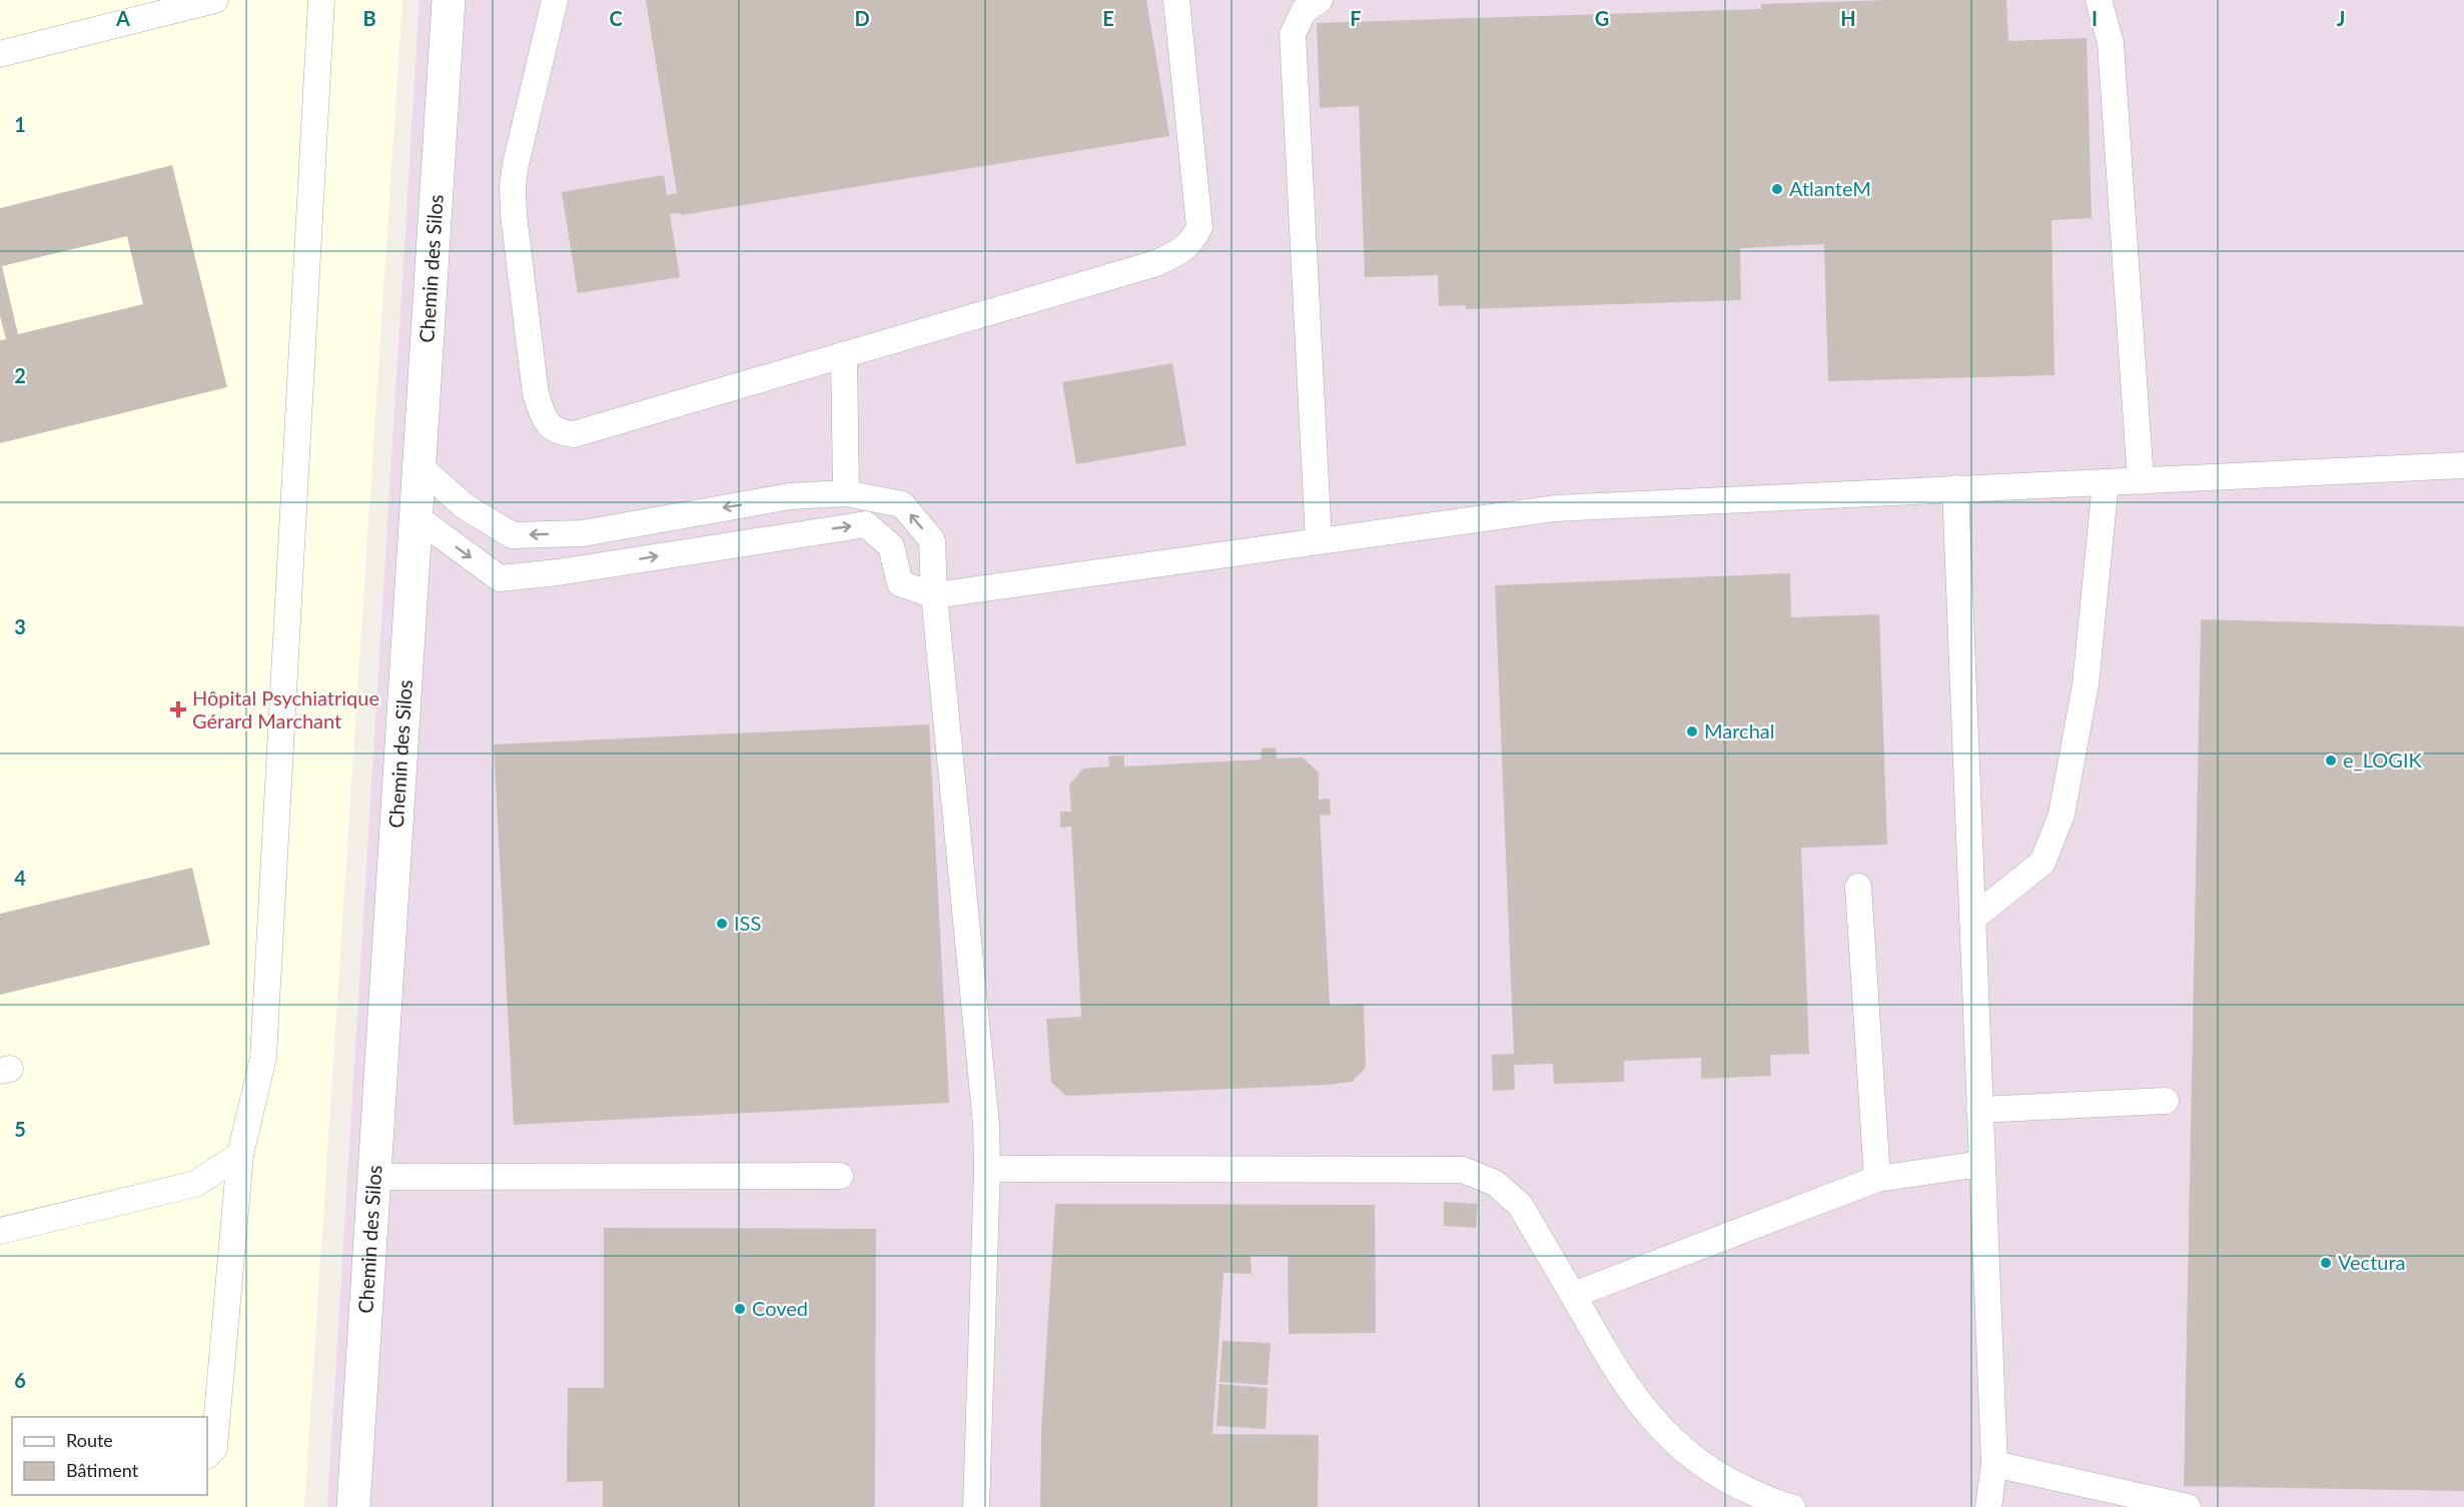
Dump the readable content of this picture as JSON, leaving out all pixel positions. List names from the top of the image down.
{
  "streets": {
    "street": ["Chemin des Silos"]
  },
  "places": {
    "other": [
      "AtlanteM",
      "Marchal",
      "e_LOGIK",
      "ISS",
      "Vectura",
      "Coved"
    ],
    "health": ["Hôpital Psychiatrique Gérard Marchant"]
  },
  "legend": ["Route", "Bâtiment"],
  "grid": {
    "columns": [
      "A",
      "B",
      "C",
      "D",
      "E",
      "F",
      "G",
      "H",
      "I",
      "J"
    ],
    "rows": [
      "1",
      "2",
      "3",
      "4",
      "5",
      "6"
    ]
  }
}
